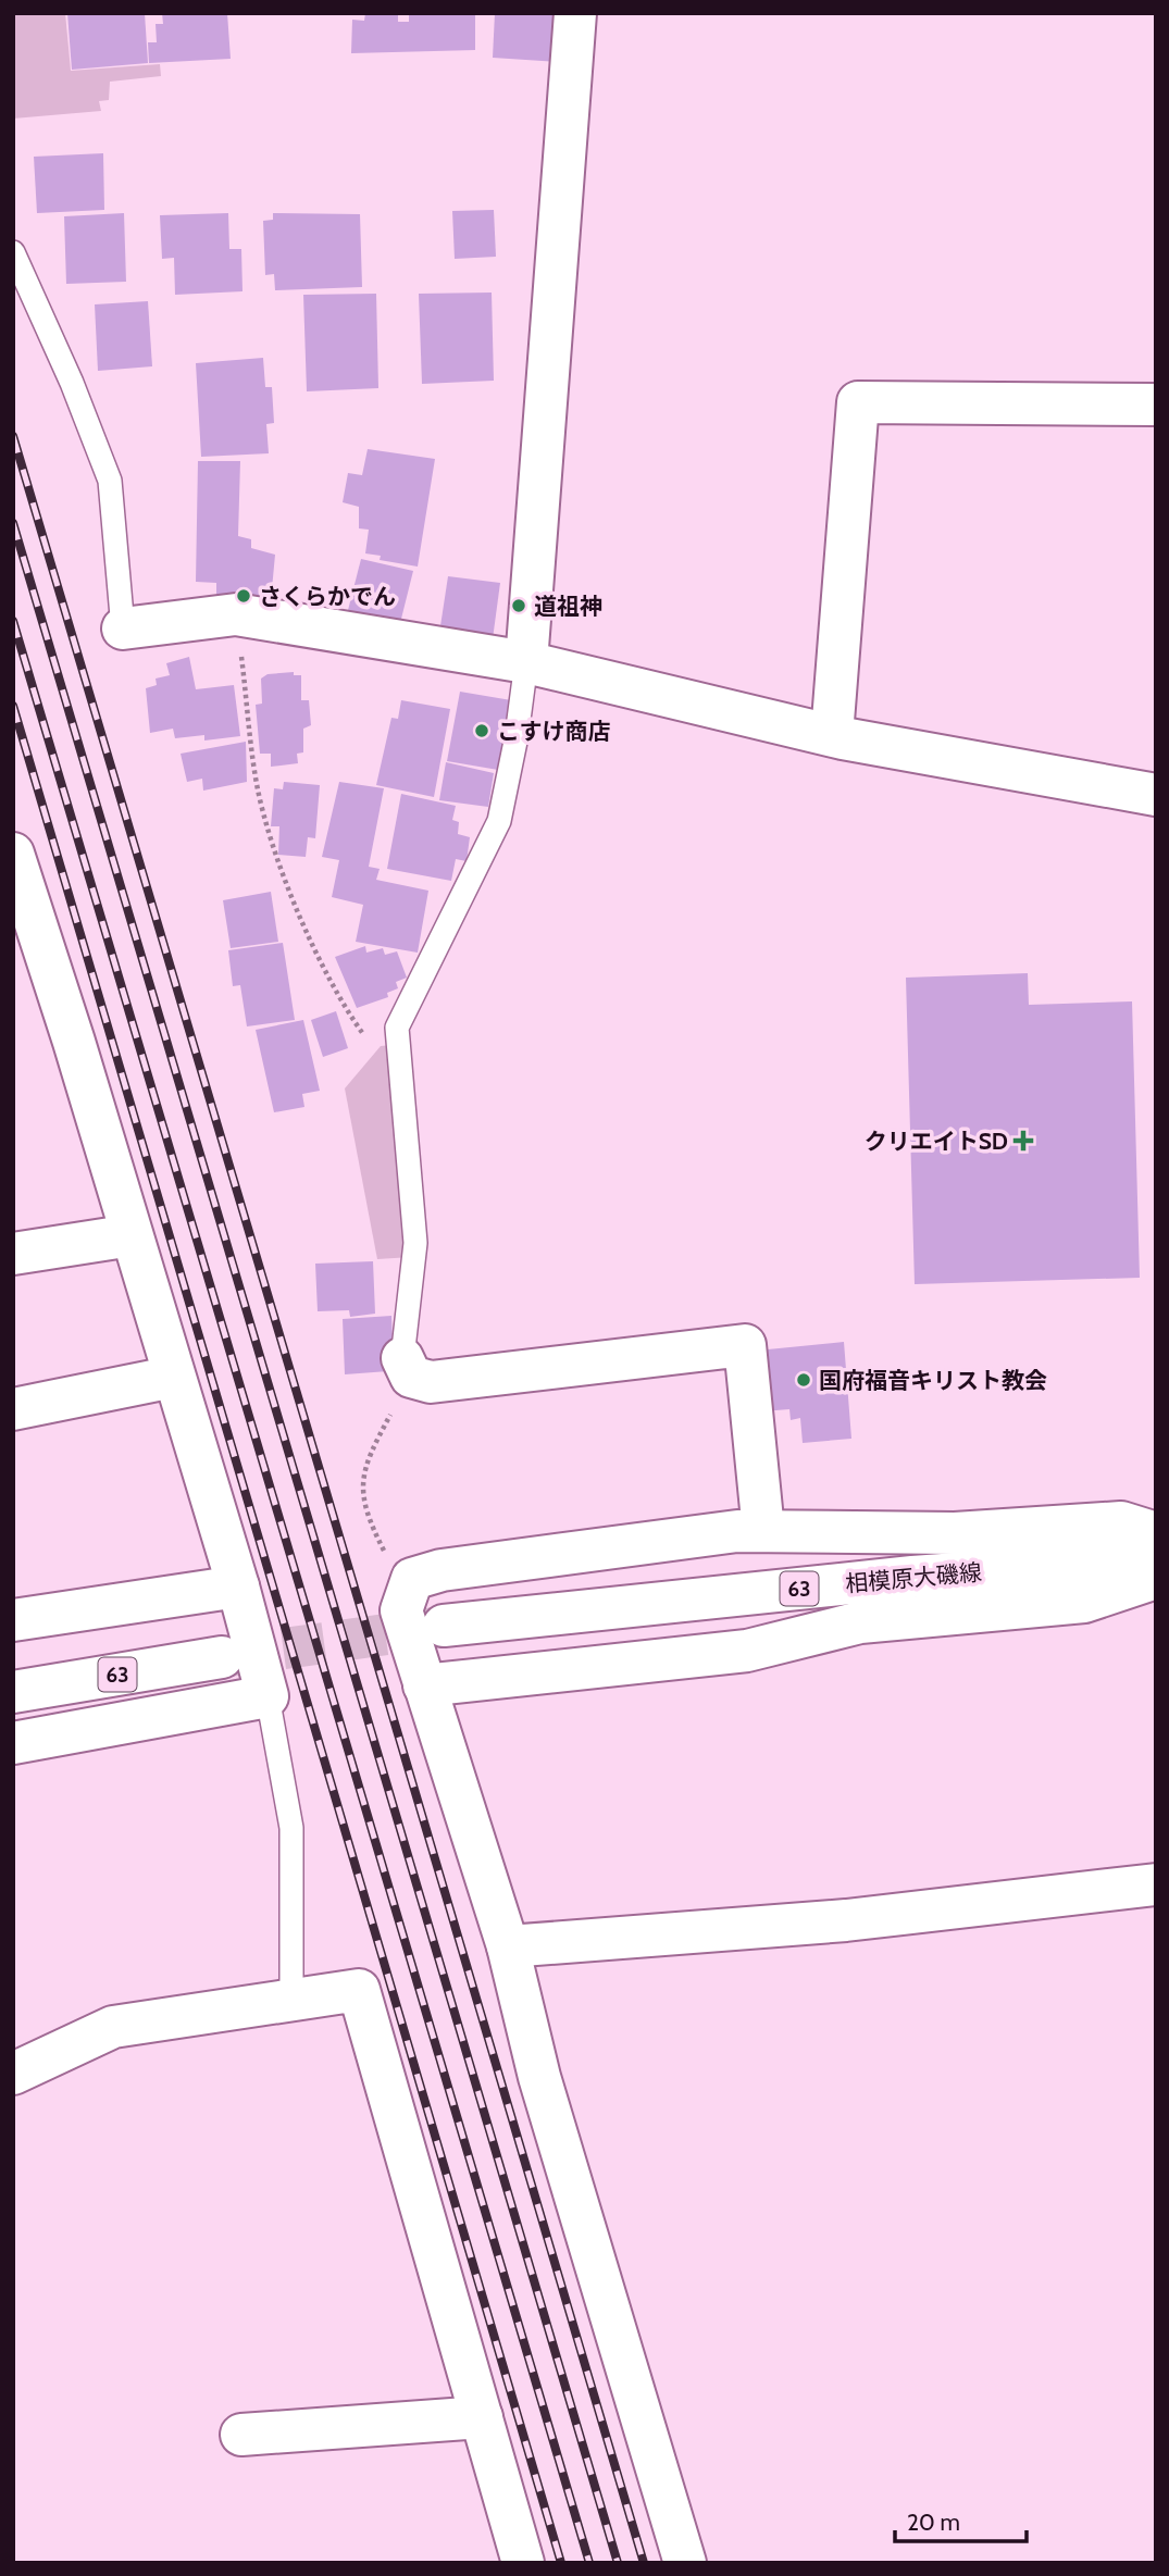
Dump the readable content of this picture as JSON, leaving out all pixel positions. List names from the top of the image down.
{
  "streets": {
    "street": ["相模原大磯線", "63"]
  },
  "places": {
    "other": [
      "さくらかでん",
      "道祖神",
      "こすけ商店",
      "国府福音キリスト教会"
    ],
    "health": ["クリエイトSD"]
  },
  "scale_bar": "20 m"
}
